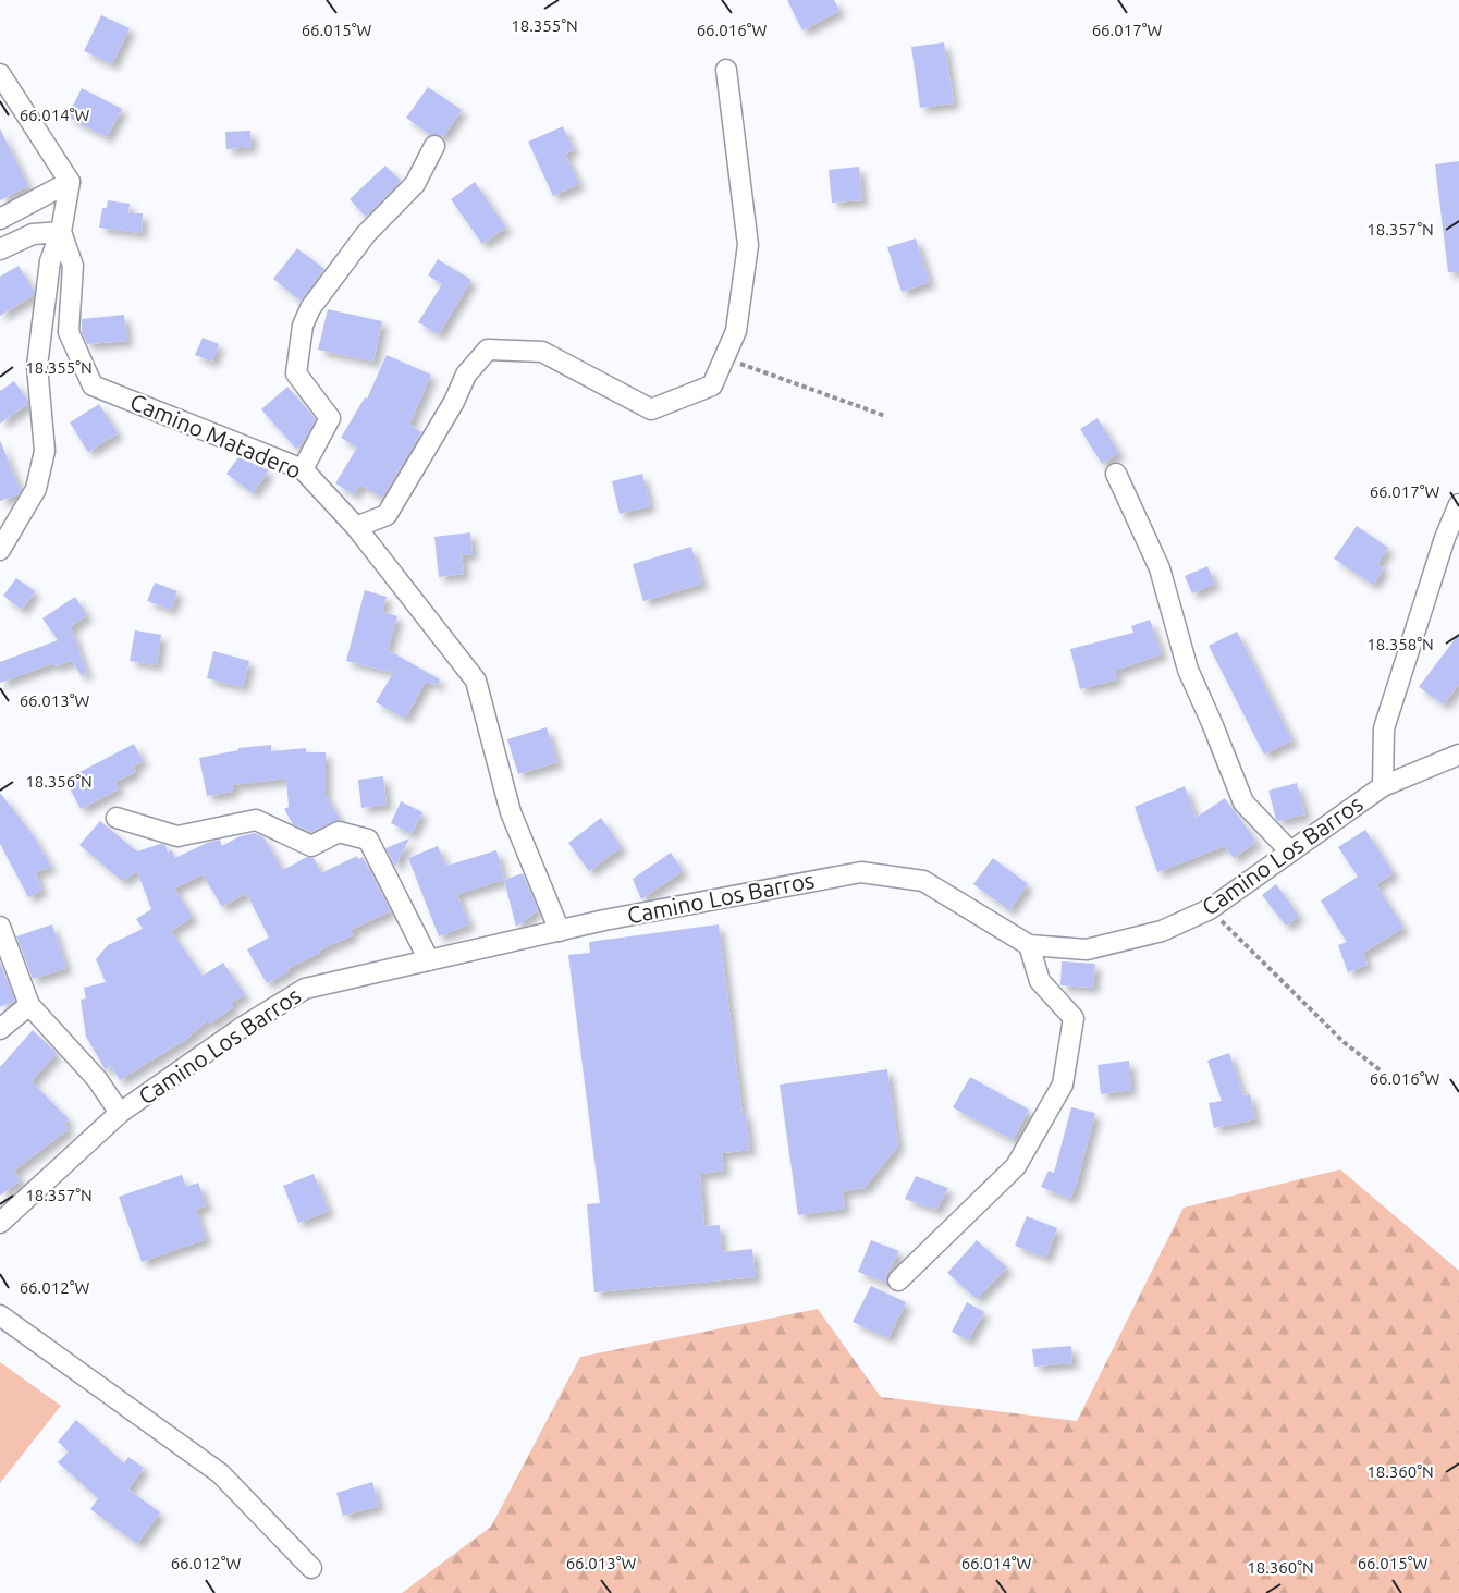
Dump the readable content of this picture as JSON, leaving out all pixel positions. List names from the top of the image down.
{
  "streets": {
    "street": ["Camino Matadero", "Camino Los Barros"]
  },
  "crossings": [
    ["Camino Matadero", "Camino Los Barros"]
  ],
  "coordinates": [
    "18.355°N",
    "66.015°W",
    "66.016°W",
    "66.017°W",
    "66.014°W",
    "18.357°N",
    "18.358°N",
    "66.013°W",
    "18.356°N",
    "66.012°W",
    "18.360°N"
  ]
}
